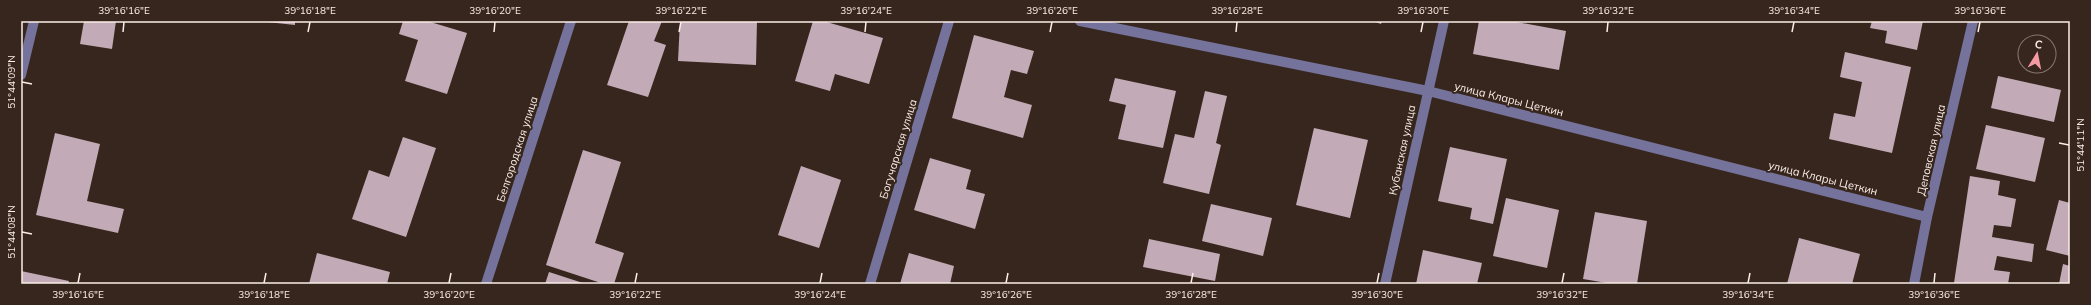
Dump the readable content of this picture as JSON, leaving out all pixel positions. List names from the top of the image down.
{
  "streets": {
    "street": [
      "улица Клары Цеткин",
      "Белгородская улица",
      "Богучарская улица",
      "Кубанская улица",
      "Деповская улица"
    ]
  },
  "crossings": [
    ["улица Клары Цеткин", "Кубанская улица"],
    ["улица Клары Цеткин", "Деповская улица"]
  ],
  "north": "top",
  "coordinates": [
    "39°16'16\"E",
    "39°16'18\"E",
    "39°16'20\"E",
    "39°16'22\"E",
    "39°16'24\"E",
    "39°16'26\"E",
    "39°16'28\"E",
    "39°16'30\"E",
    "39°16'32\"E",
    "39°16'34\"E",
    "39°16'36\"E",
    "51°44'09\"N",
    "51°44'11\"N",
    "51°44'08\"N"
  ]
}
